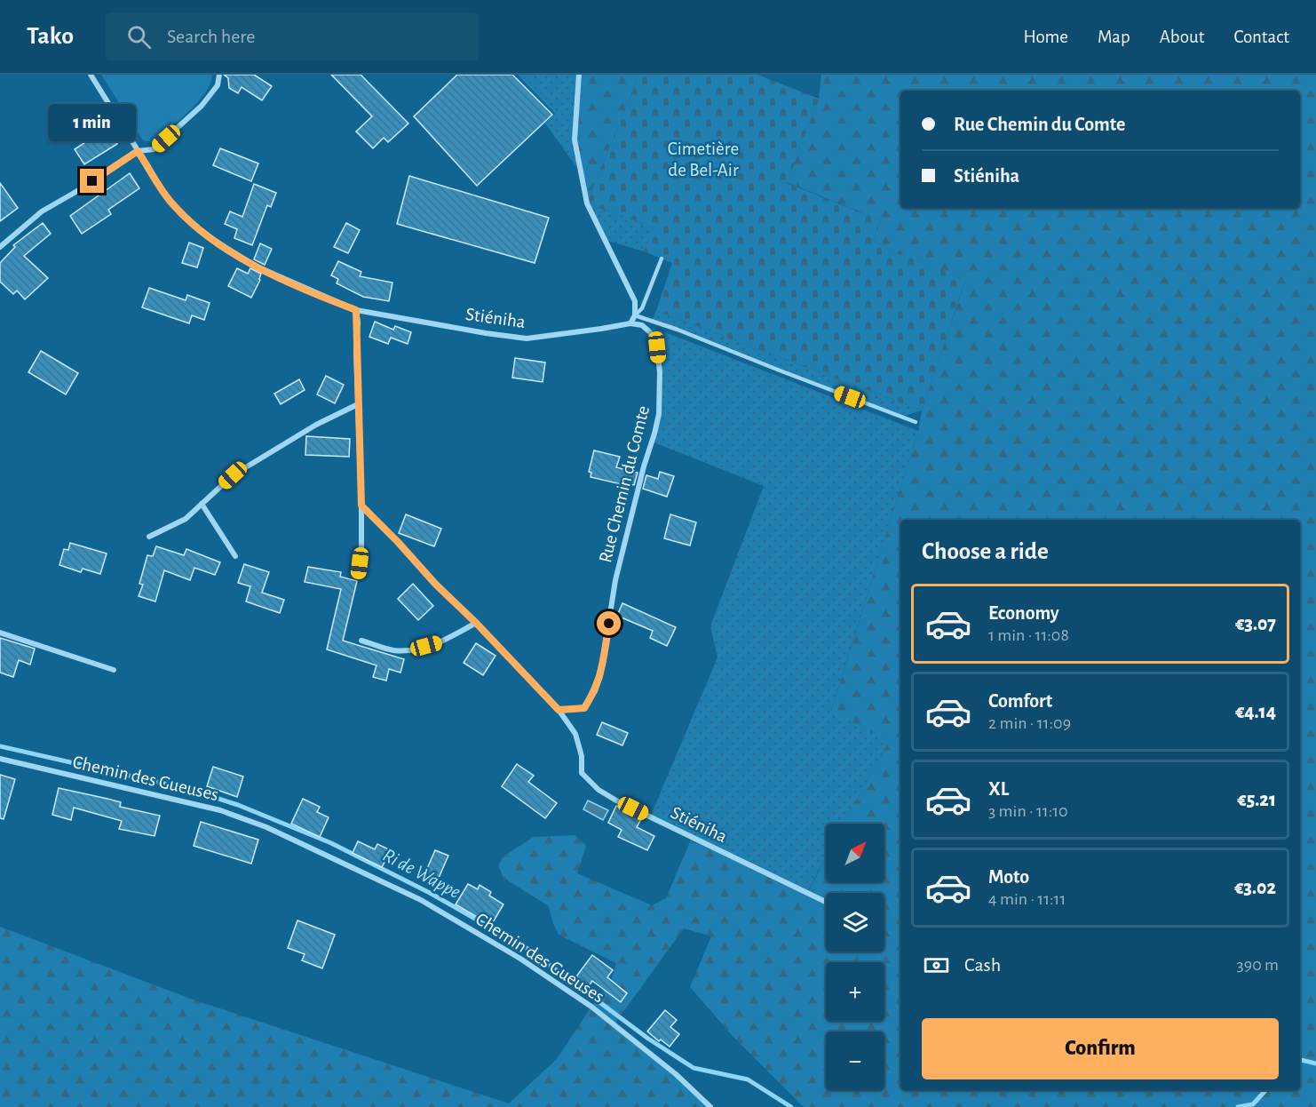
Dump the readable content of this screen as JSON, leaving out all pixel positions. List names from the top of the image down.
{
  "streets": {
    "street": ["Stiéniha", "Rue Chemin du Comte", "Chemin des Gueuses"]
  },
  "crossings": [
    ["Stiéniha", "Rue Chemin du Comte"]
  ],
  "water": ["Ri de Wappe"],
  "parks": ["Cimetière de Bel-Air"],
  "north": "top right",
  "page": {
    "header": "Tako",
    "search": "Search here",
    "nav": [
      "Home",
      "Map",
      "About",
      "Contact"
    ],
    "banner": ["Rue Chemin du Comte", "Stiéniha"],
    "bubble": "1 min",
    "heading": "Choose a ride",
    "list": [
      {
        "name": "Economy",
        "note": "1 min · 11:08",
        "value": "€3.07"
      },
      {
        "name": "Comfort",
        "note": "2 min · 11:09",
        "value": "€4.14"
      },
      {
        "name": "XL",
        "note": "3 min · 11:10",
        "value": "€5.21"
      },
      {
        "name": "Moto",
        "note": "4 min · 11:11",
        "value": "€3.02"
      }
    ],
    "map_buttons": ["+", "−"],
    "pay": ["Cash", "390 m"],
    "buttons": "Confirm"
  }
}
